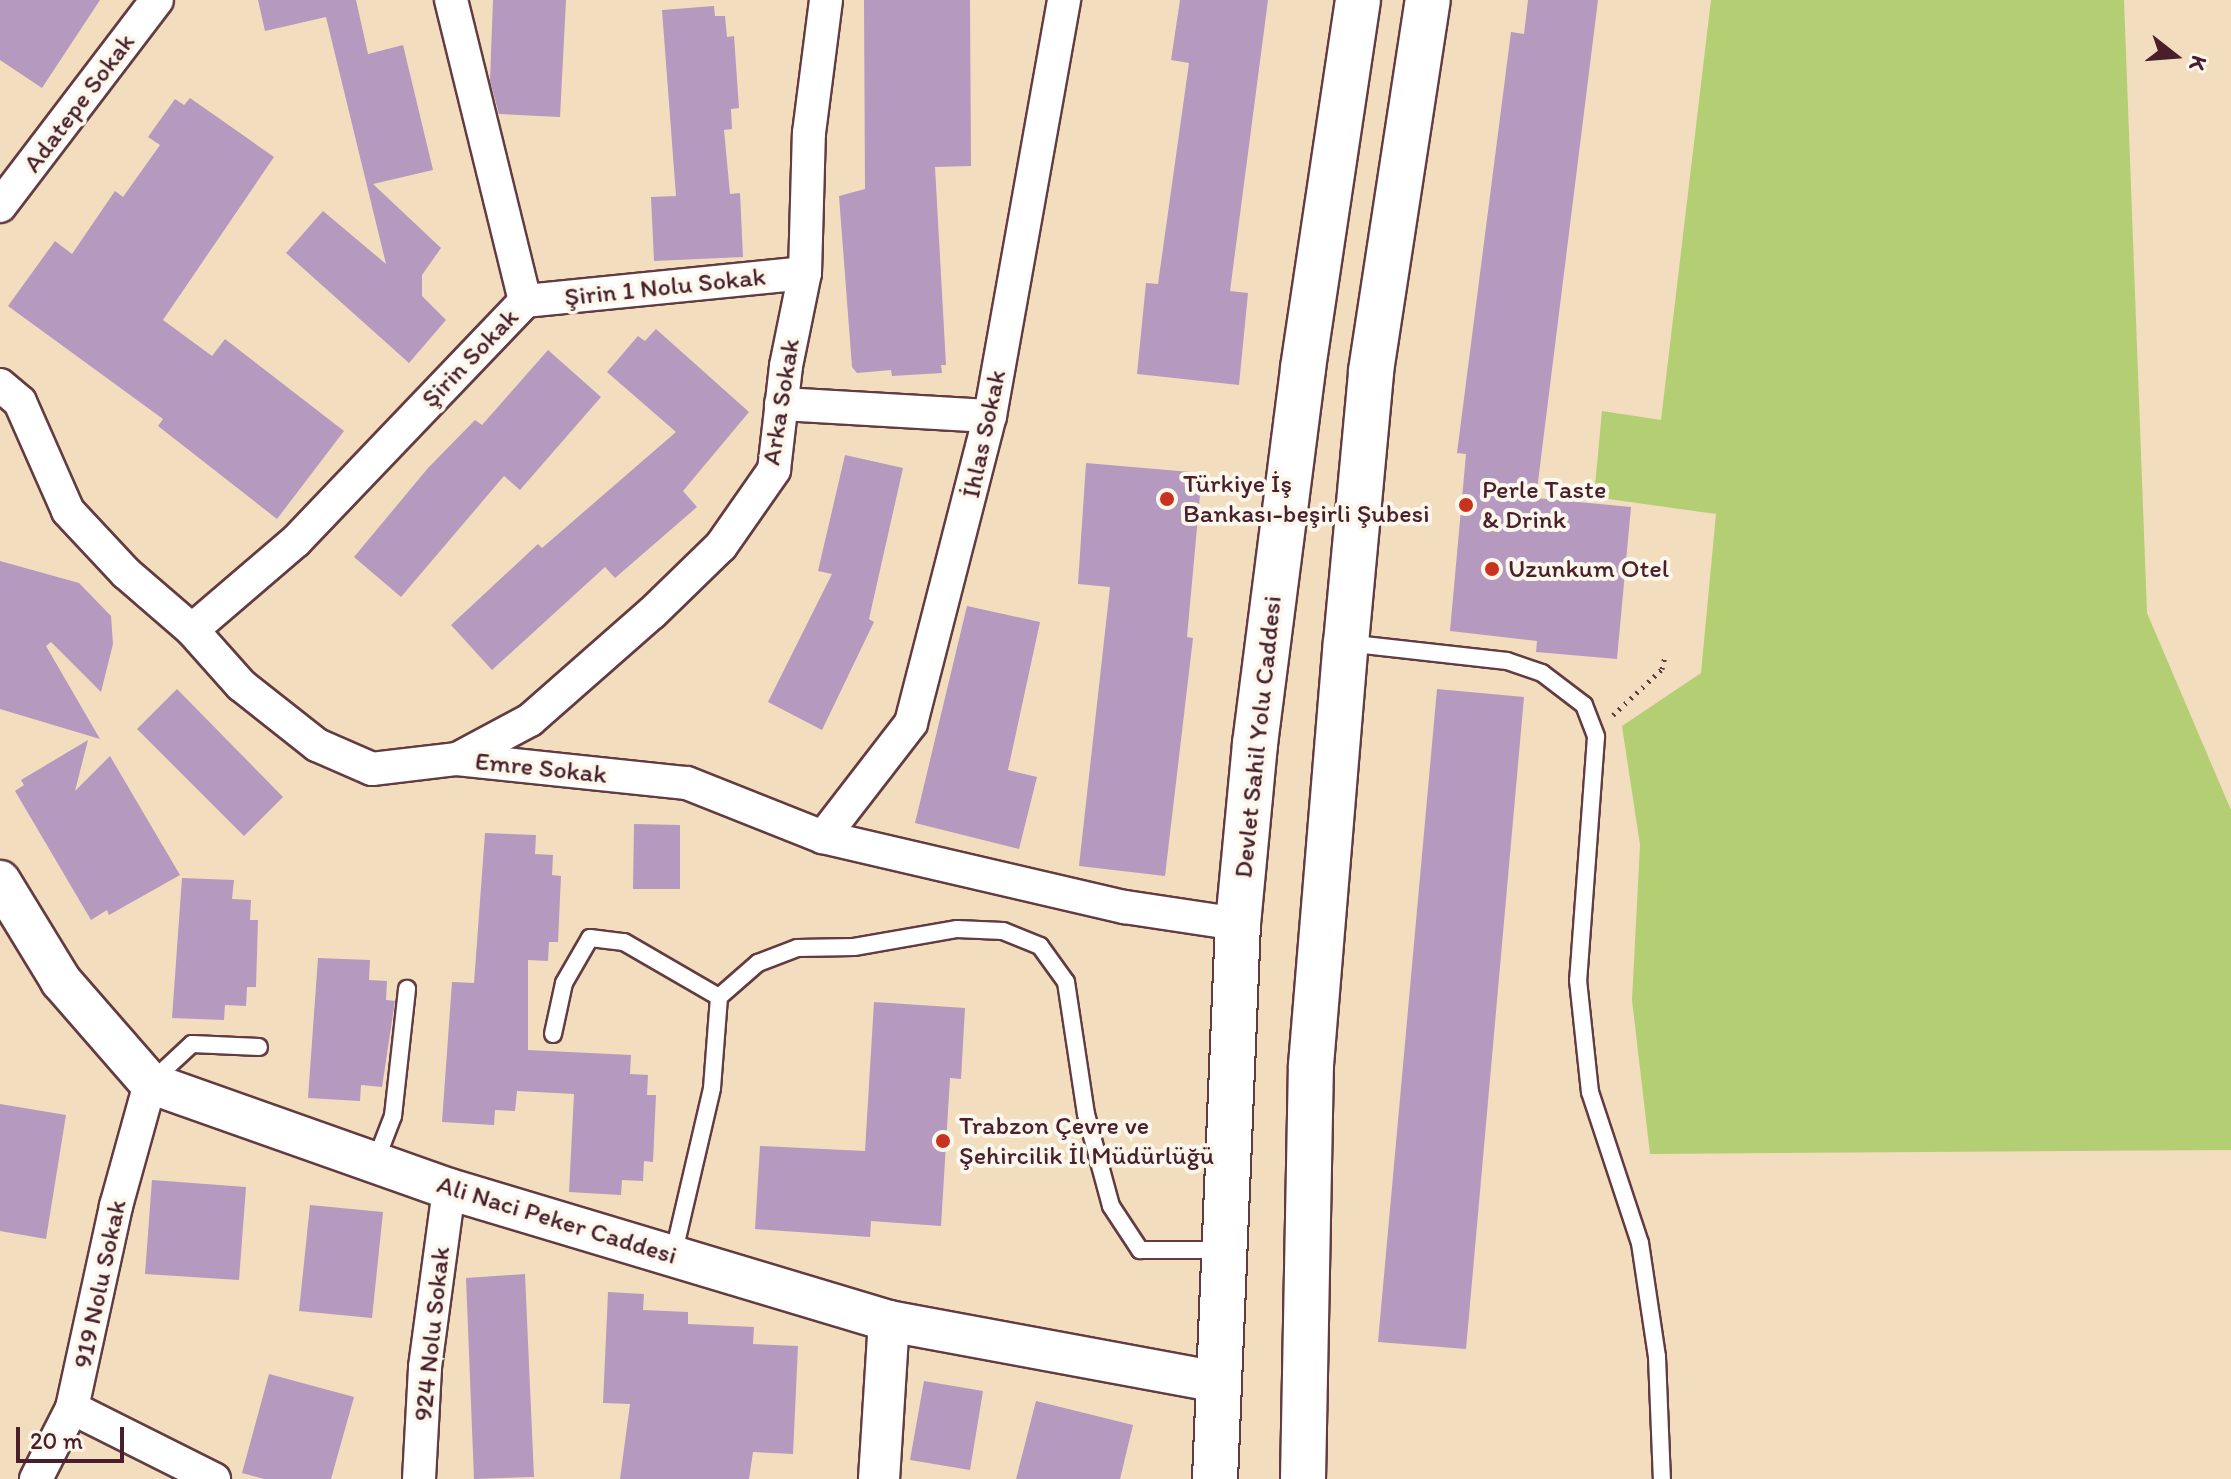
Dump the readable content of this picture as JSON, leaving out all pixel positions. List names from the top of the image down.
{
  "streets": {
    "main road": ["Devlet Sahil Yolu Caddesi"],
    "street": [
      "Adatepe Sokak",
      "Şirin 1 Nolu Sokak",
      "Şirin Sokak",
      "Arka Sokak",
      "İhlas Sokak",
      "Emre Sokak",
      "Ali Naci Peker Caddesi",
      "919 Nolu Sokak",
      "924 Nolu Sokak"
    ]
  },
  "crossings": [
    ["Şirin 1 Nolu Sokak", "Şirin Sokak"],
    ["Şirin 1 Nolu Sokak", "Arka Sokak"],
    ["Şirin Sokak", "Emre Sokak"],
    ["Arka Sokak", "Emre Sokak"],
    ["İhlas Sokak", "Emre Sokak"],
    ["Devlet Sahil Yolu Caddesi", "Emre Sokak"],
    ["Devlet Sahil Yolu Caddesi", "Ali Naci Peker Caddesi"],
    ["Ali Naci Peker Caddesi", "919 Nolu Sokak"],
    ["Ali Naci Peker Caddesi", "924 Nolu Sokak"]
  ],
  "places": [
    "Türkiye İş Bankası-beşirli Şubesi",
    "Perle Taste & Drink",
    "Uzunkum Otel",
    "Trabzon Çevre ve Şehircilik İl Müdürlüğü"
  ],
  "scale_bar": "20 m",
  "north": "right"
}
